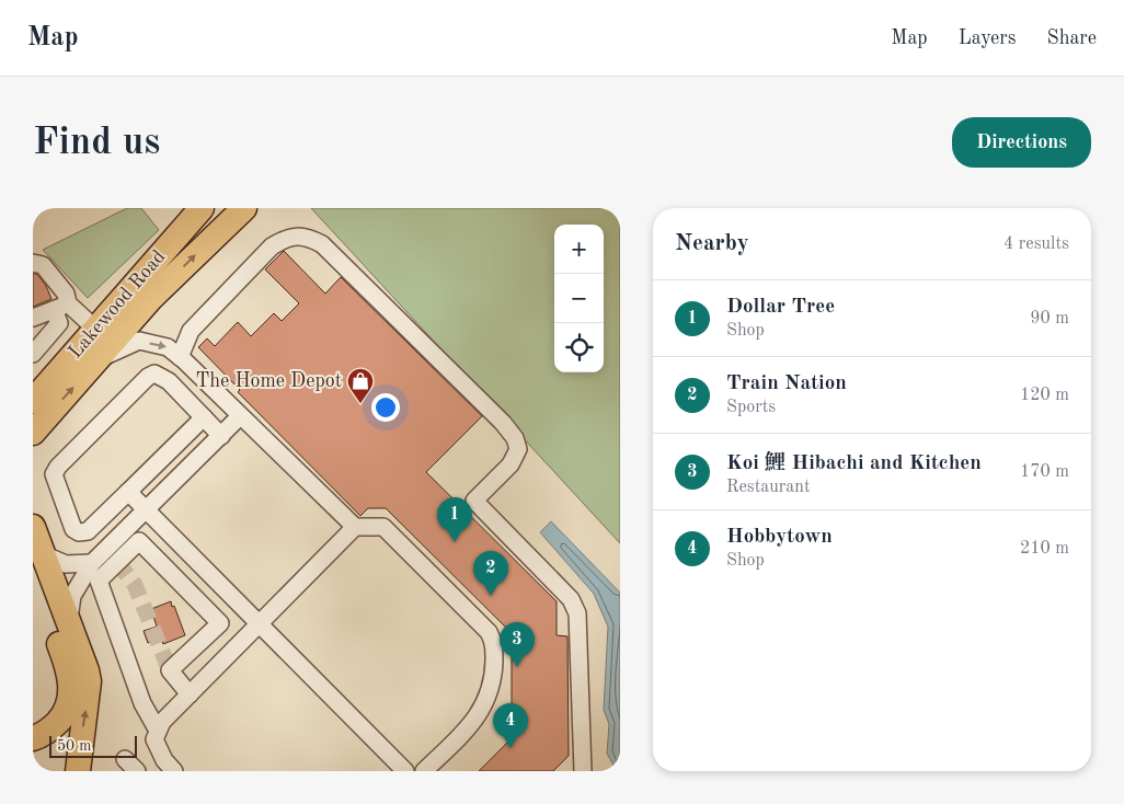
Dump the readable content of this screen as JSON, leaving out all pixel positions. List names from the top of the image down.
{
  "streets": {
    "highway": ["Lakewood Road"]
  },
  "places": {
    "shop": ["The Home Depot"]
  },
  "scale_bar": "50 m",
  "page": {
    "header": "Map",
    "nav": ["Map", "Layers", "Share"],
    "buttons": "Directions",
    "title": "Find us",
    "heading": ["Nearby", "4 results"],
    "map_buttons": ["+", "−"],
    "list": [
      {
        "mark": "1",
        "name": "Dollar Tree",
        "note": "Shop",
        "value": "90 m"
      },
      {
        "mark": "2",
        "name": "Train Nation",
        "note": "Sports",
        "value": "120 m"
      },
      {
        "mark": "3",
        "name": "Koi 鯉 Hibachi and Kitchen",
        "note": "Restaurant",
        "value": "170 m"
      },
      {
        "mark": "4",
        "name": "Hobbytown",
        "note": "Shop",
        "value": "210 m"
      }
    ],
    "pins": [
      "1",
      "2",
      "3",
      "4"
    ],
    "scale": "50 m"
  }
}
